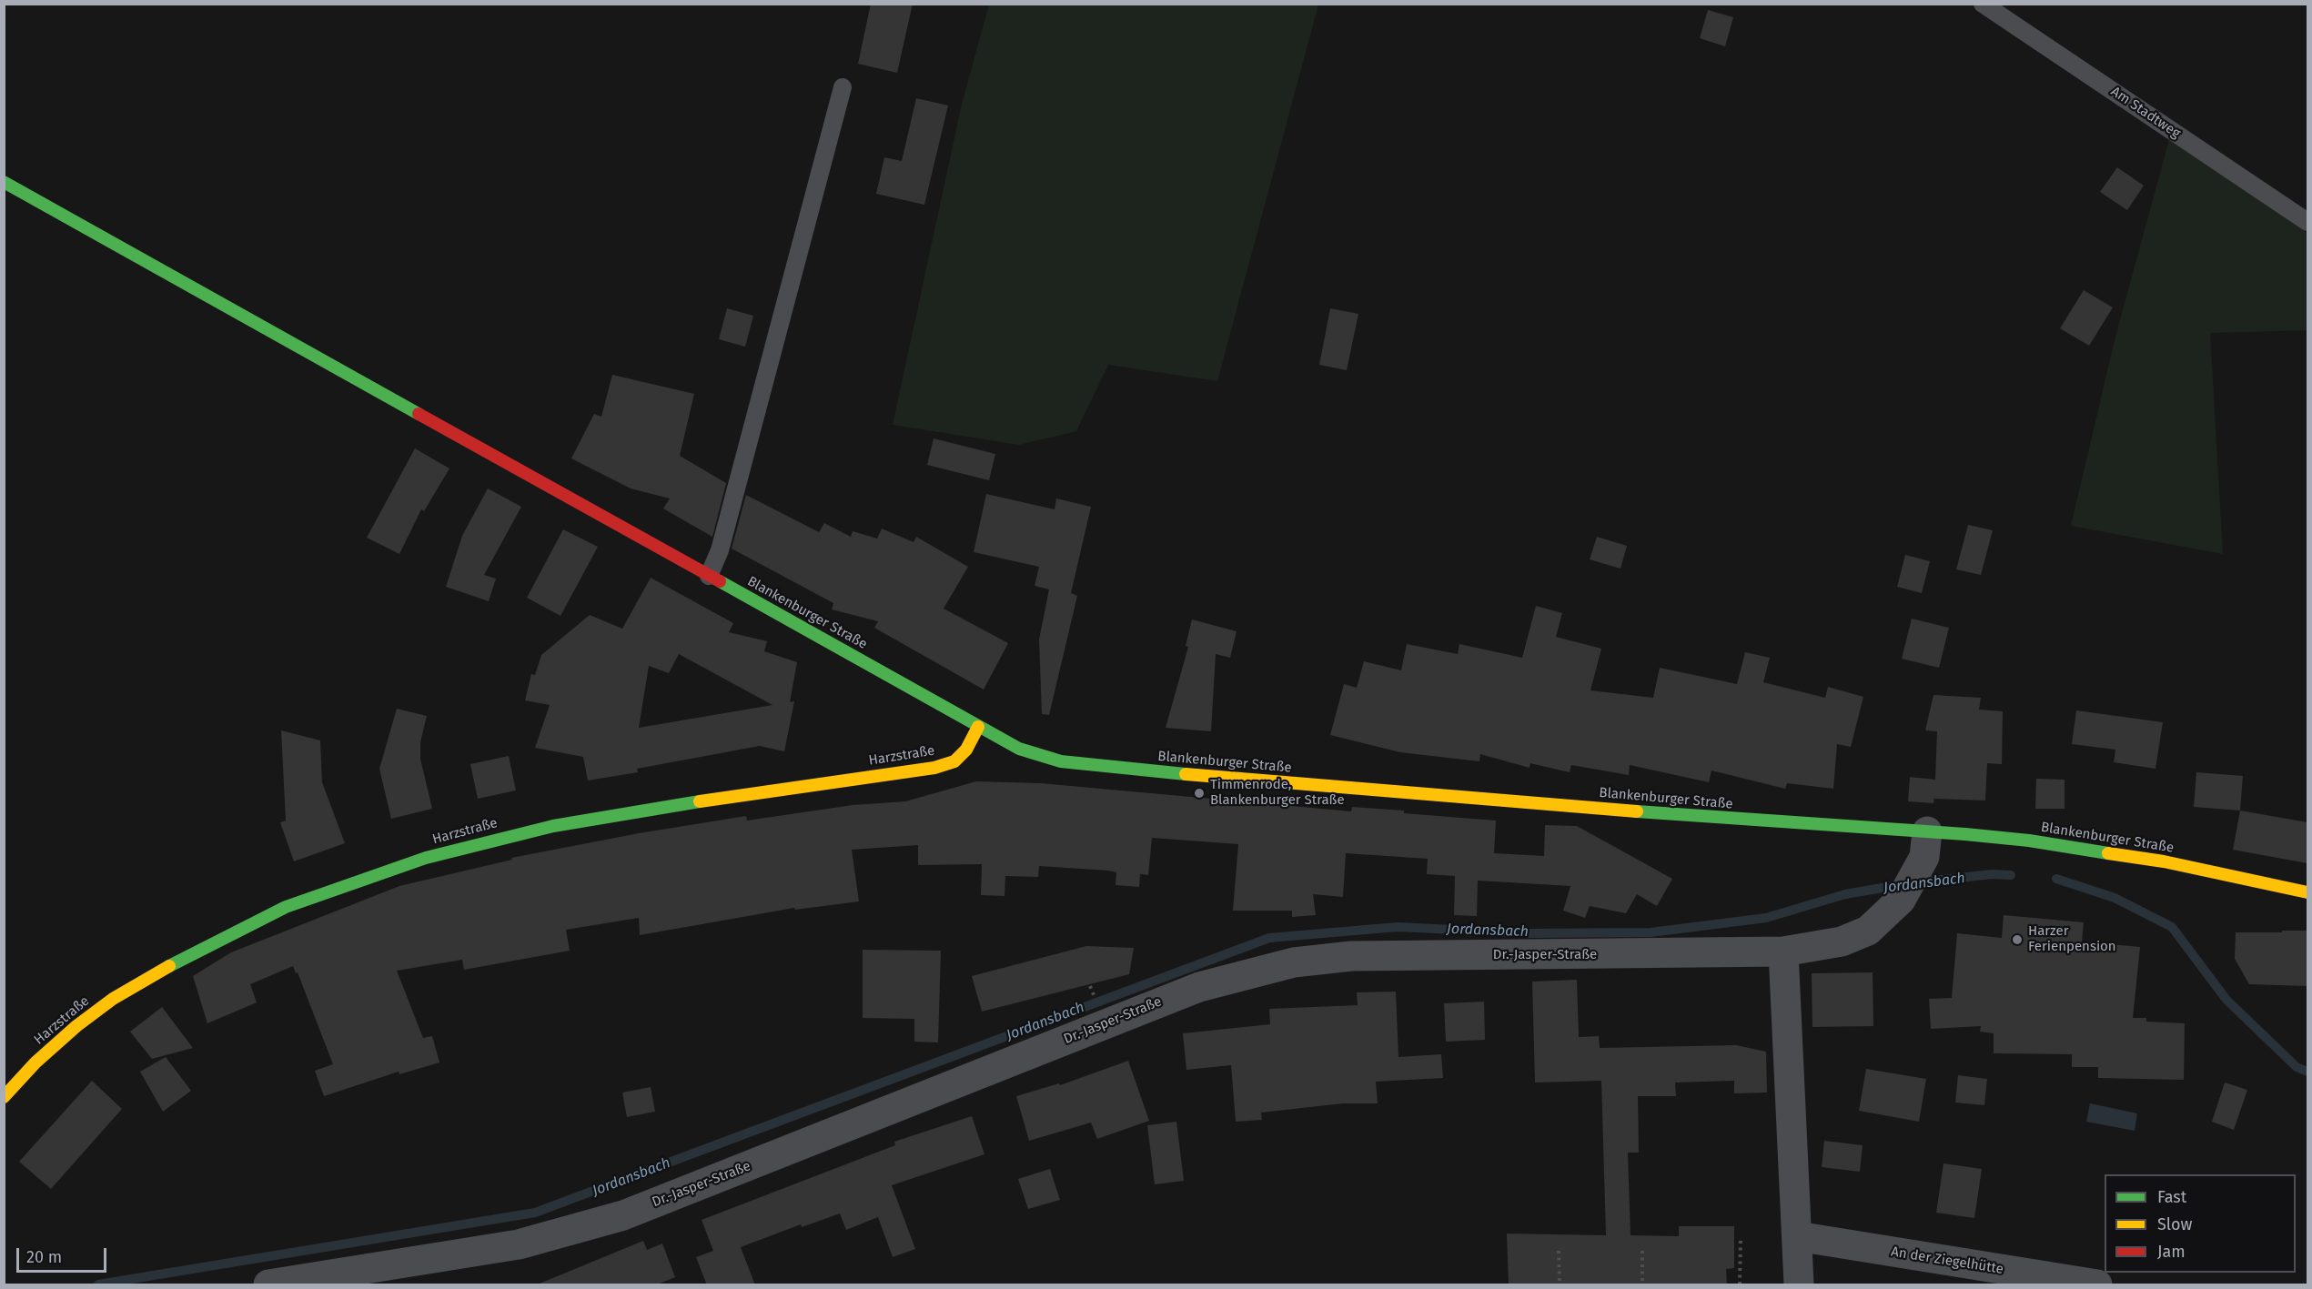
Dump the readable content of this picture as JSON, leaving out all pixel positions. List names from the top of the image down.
{
  "streets": {
    "main road": ["Blankenburger Straße", "Harzstraße"],
    "street": ["Dr.-Jasper-Straße", "An der Ziegelhütte"],
    "lane": ["Am Stadtweg"]
  },
  "crossings": [
    ["Blankenburger Straße", "Harzstraße"],
    ["Blankenburger Straße", "Dr.-Jasper-Straße"]
  ],
  "water": ["Jordansbach"],
  "places": ["Timmenrode, Blankenburger Straße", "Harzer Ferienpension"],
  "legend": ["Fast", "Slow", "Jam"],
  "scale_bar": "20 m"
}
